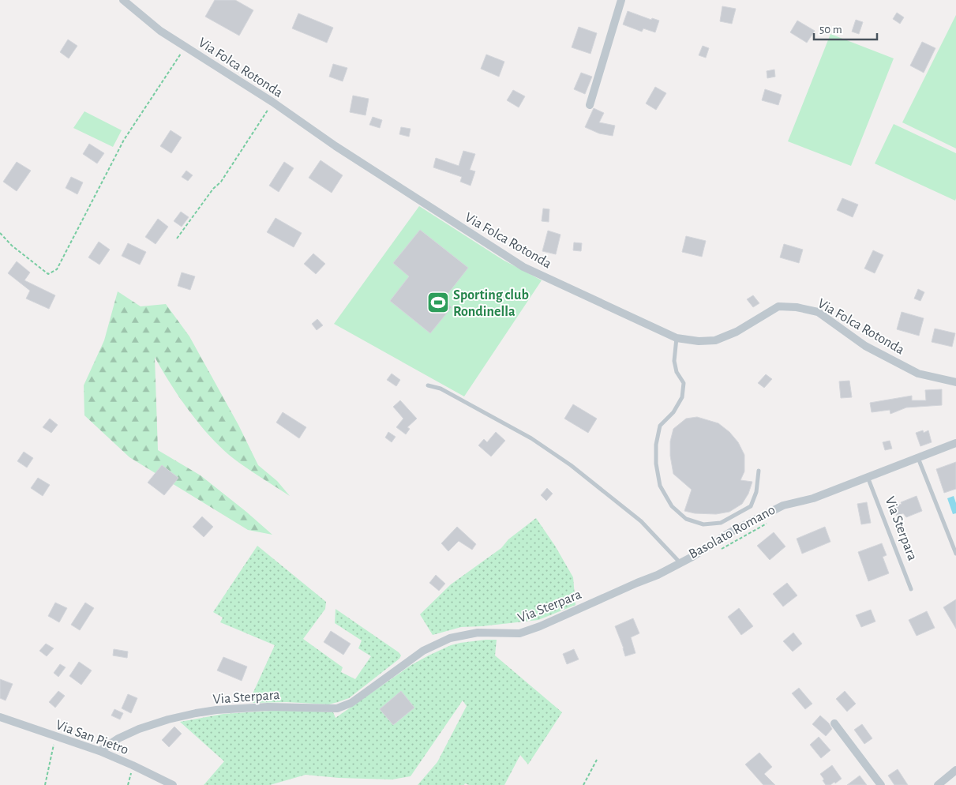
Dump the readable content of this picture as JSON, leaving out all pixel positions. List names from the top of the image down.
{
  "streets": {
    "street": ["Via Folca Rotonda", "Via Sterpara", "Via San Pietro"],
    "path": ["Basolato Romano"]
  },
  "crossings": [
    ["Via Sterpara", "Via San Pietro"]
  ],
  "places": {
    "sports": ["Sporting club Rondinella"]
  },
  "scale_bar": "50 m"
}
